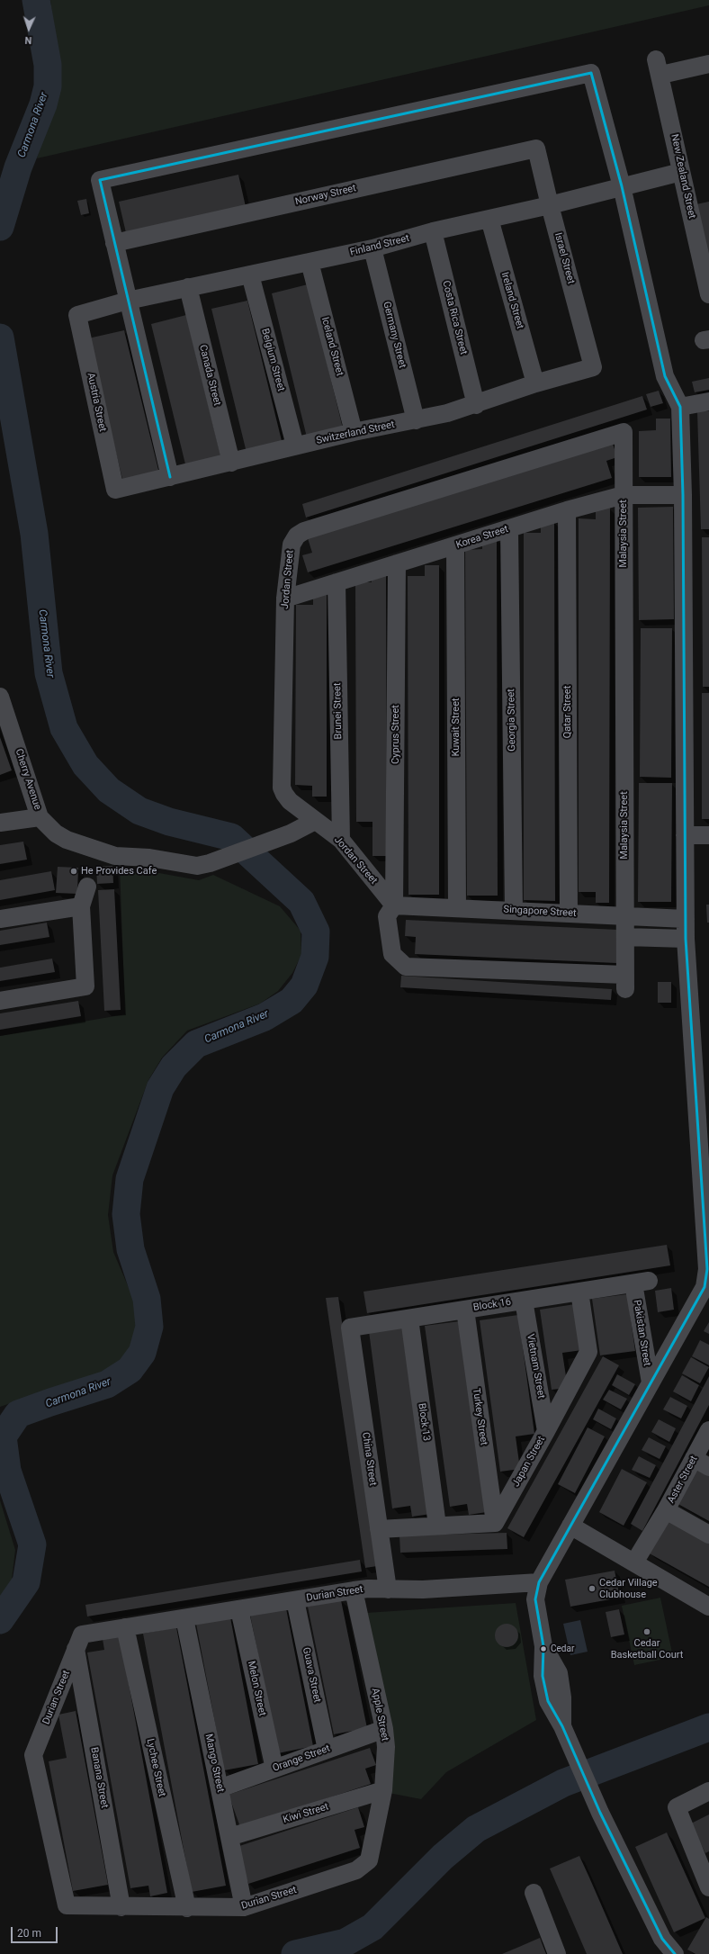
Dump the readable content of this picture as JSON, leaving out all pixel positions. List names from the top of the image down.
{
  "streets": {
    "street": [
      "New Zealand Street",
      "Norway Street",
      "Finland Street",
      "Israel Street",
      "Ireland Street",
      "Costa Rica Street",
      "Germany Street",
      "Iceland Street",
      "Belgium Street",
      "Canada Street",
      "Austria Street",
      "Switzerland Street",
      "Malaysia Street",
      "Korea Street",
      "Jordan Street",
      "Brunei Street",
      "Qatar Street",
      "Georgia Street",
      "Kuwait Street",
      "Cyprus Street",
      "Cherry Avenue",
      "Singapore Street",
      "Block 16",
      "Pakistan Street",
      "Vietnam Street",
      "Turkey Street",
      "Block 13",
      "China Street",
      "Japan Street",
      "Aster Street",
      "Durian Street",
      "Guava Street",
      "Melon Street",
      "Apple Street",
      "Orange Street",
      "Mango Street",
      "Lychee Street",
      "Banana Street",
      "Kiwi Street"
    ]
  },
  "crossings": [
    ["New Zealand Street", "Finland Street"],
    ["Norway Street", "Israel Street"],
    ["Finland Street", "Israel Street"],
    ["Finland Street", "Ireland Street"],
    ["Finland Street", "Costa Rica Street"],
    ["Finland Street", "Germany Street"],
    ["Finland Street", "Iceland Street"],
    ["Finland Street", "Belgium Street"],
    ["Finland Street", "Canada Street"],
    ["Finland Street", "Austria Street"],
    ["Israel Street", "Switzerland Street"],
    ["Ireland Street", "Switzerland Street"],
    ["Costa Rica Street", "Switzerland Street"],
    ["Germany Street", "Switzerland Street"],
    ["Iceland Street", "Switzerland Street"],
    ["Belgium Street", "Switzerland Street"],
    ["Canada Street", "Switzerland Street"],
    ["Austria Street", "Switzerland Street"],
    ["Malaysia Street", "Korea Street"],
    ["Malaysia Street", "Jordan Street"],
    ["Malaysia Street", "Cyprus Street"],
    ["Malaysia Street", "Singapore Street"],
    ["Korea Street", "Jordan Street"],
    ["Korea Street", "Brunei Street"],
    ["Korea Street", "Qatar Street"],
    ["Korea Street", "Georgia Street"],
    ["Korea Street", "Kuwait Street"],
    ["Korea Street", "Cyprus Street"],
    ["Jordan Street", "Brunei Street"],
    ["Jordan Street", "Cyprus Street"],
    ["Jordan Street", "Cherry Avenue"],
    ["Jordan Street", "Singapore Street"],
    ["Qatar Street", "Singapore Street"],
    ["Georgia Street", "Singapore Street"],
    ["Kuwait Street", "Singapore Street"],
    ["Cyprus Street", "Singapore Street"],
    ["Block 16", "Pakistan Street"],
    ["Block 16", "Vietnam Street"],
    ["Block 16", "Turkey Street"],
    ["Block 16", "Block 13"],
    ["Block 16", "China Street"],
    ["Block 16", "Japan Street"],
    ["Vietnam Street", "Japan Street"],
    ["Turkey Street", "Japan Street"],
    ["China Street", "Durian Street"],
    ["Durian Street", "Guava Street"],
    ["Durian Street", "Melon Street"],
    ["Durian Street", "Apple Street"],
    ["Durian Street", "Mango Street"],
    ["Durian Street", "Lychee Street"],
    ["Durian Street", "Banana Street"],
    ["Guava Street", "Orange Street"],
    ["Melon Street", "Orange Street"],
    ["Apple Street", "Orange Street"],
    ["Apple Street", "Kiwi Street"],
    ["Orange Street", "Mango Street"],
    ["Mango Street", "Kiwi Street"]
  ],
  "water": ["Carmona River"],
  "places": [
    "He Provides Cafe",
    "Cedar Village Clubhouse",
    "Cedar Basketball Court",
    "Cedar"
  ],
  "scale_bar": "20 m",
  "north": "bottom"
}
